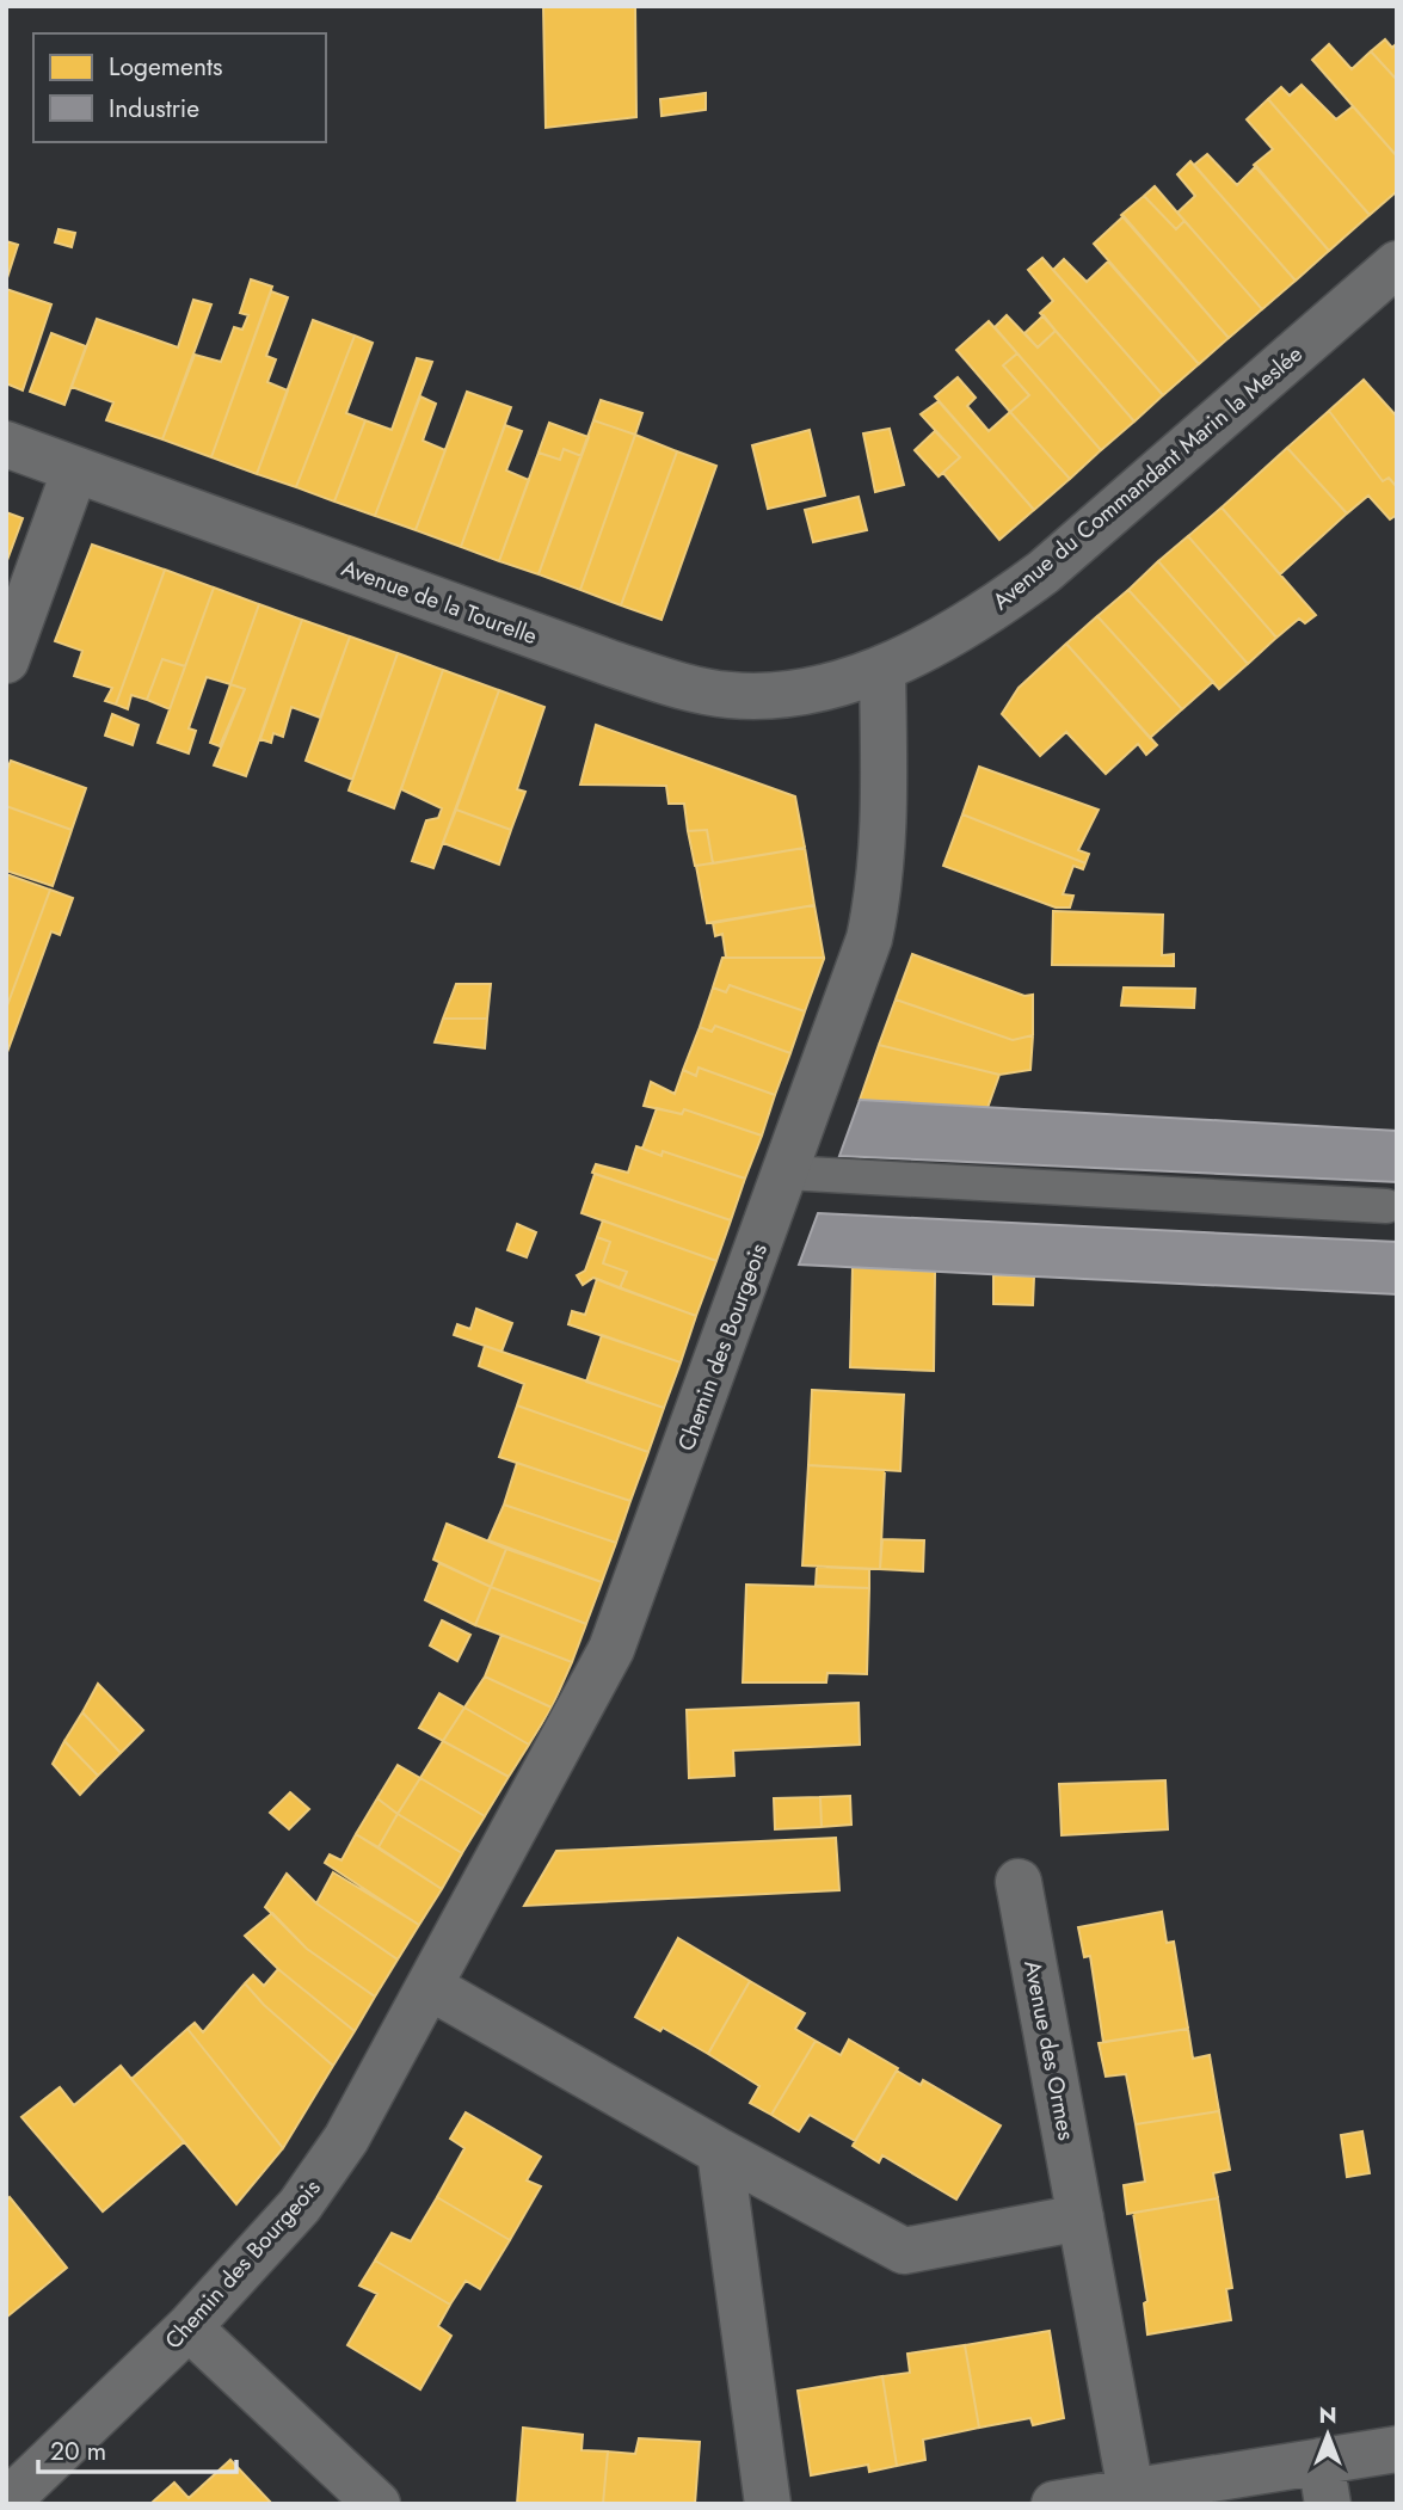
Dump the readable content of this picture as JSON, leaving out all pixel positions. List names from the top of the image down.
{
  "streets": {
    "street": [
      "Avenue du Commandant Marin la Meslée",
      "Avenue de la Tourelle",
      "Chemin des Bourgeois",
      "Avenue des Ormes"
    ]
  },
  "crossings": [
    ["Avenue du Commandant Marin la Meslée", "Avenue de la Tourelle"],
    ["Avenue du Commandant Marin la Meslée", "Chemin des Bourgeois"],
    ["Avenue de la Tourelle", "Chemin des Bourgeois"]
  ],
  "legend": ["Logements", "Industrie"],
  "scale_bar": "20 m",
  "north": "top"
}
